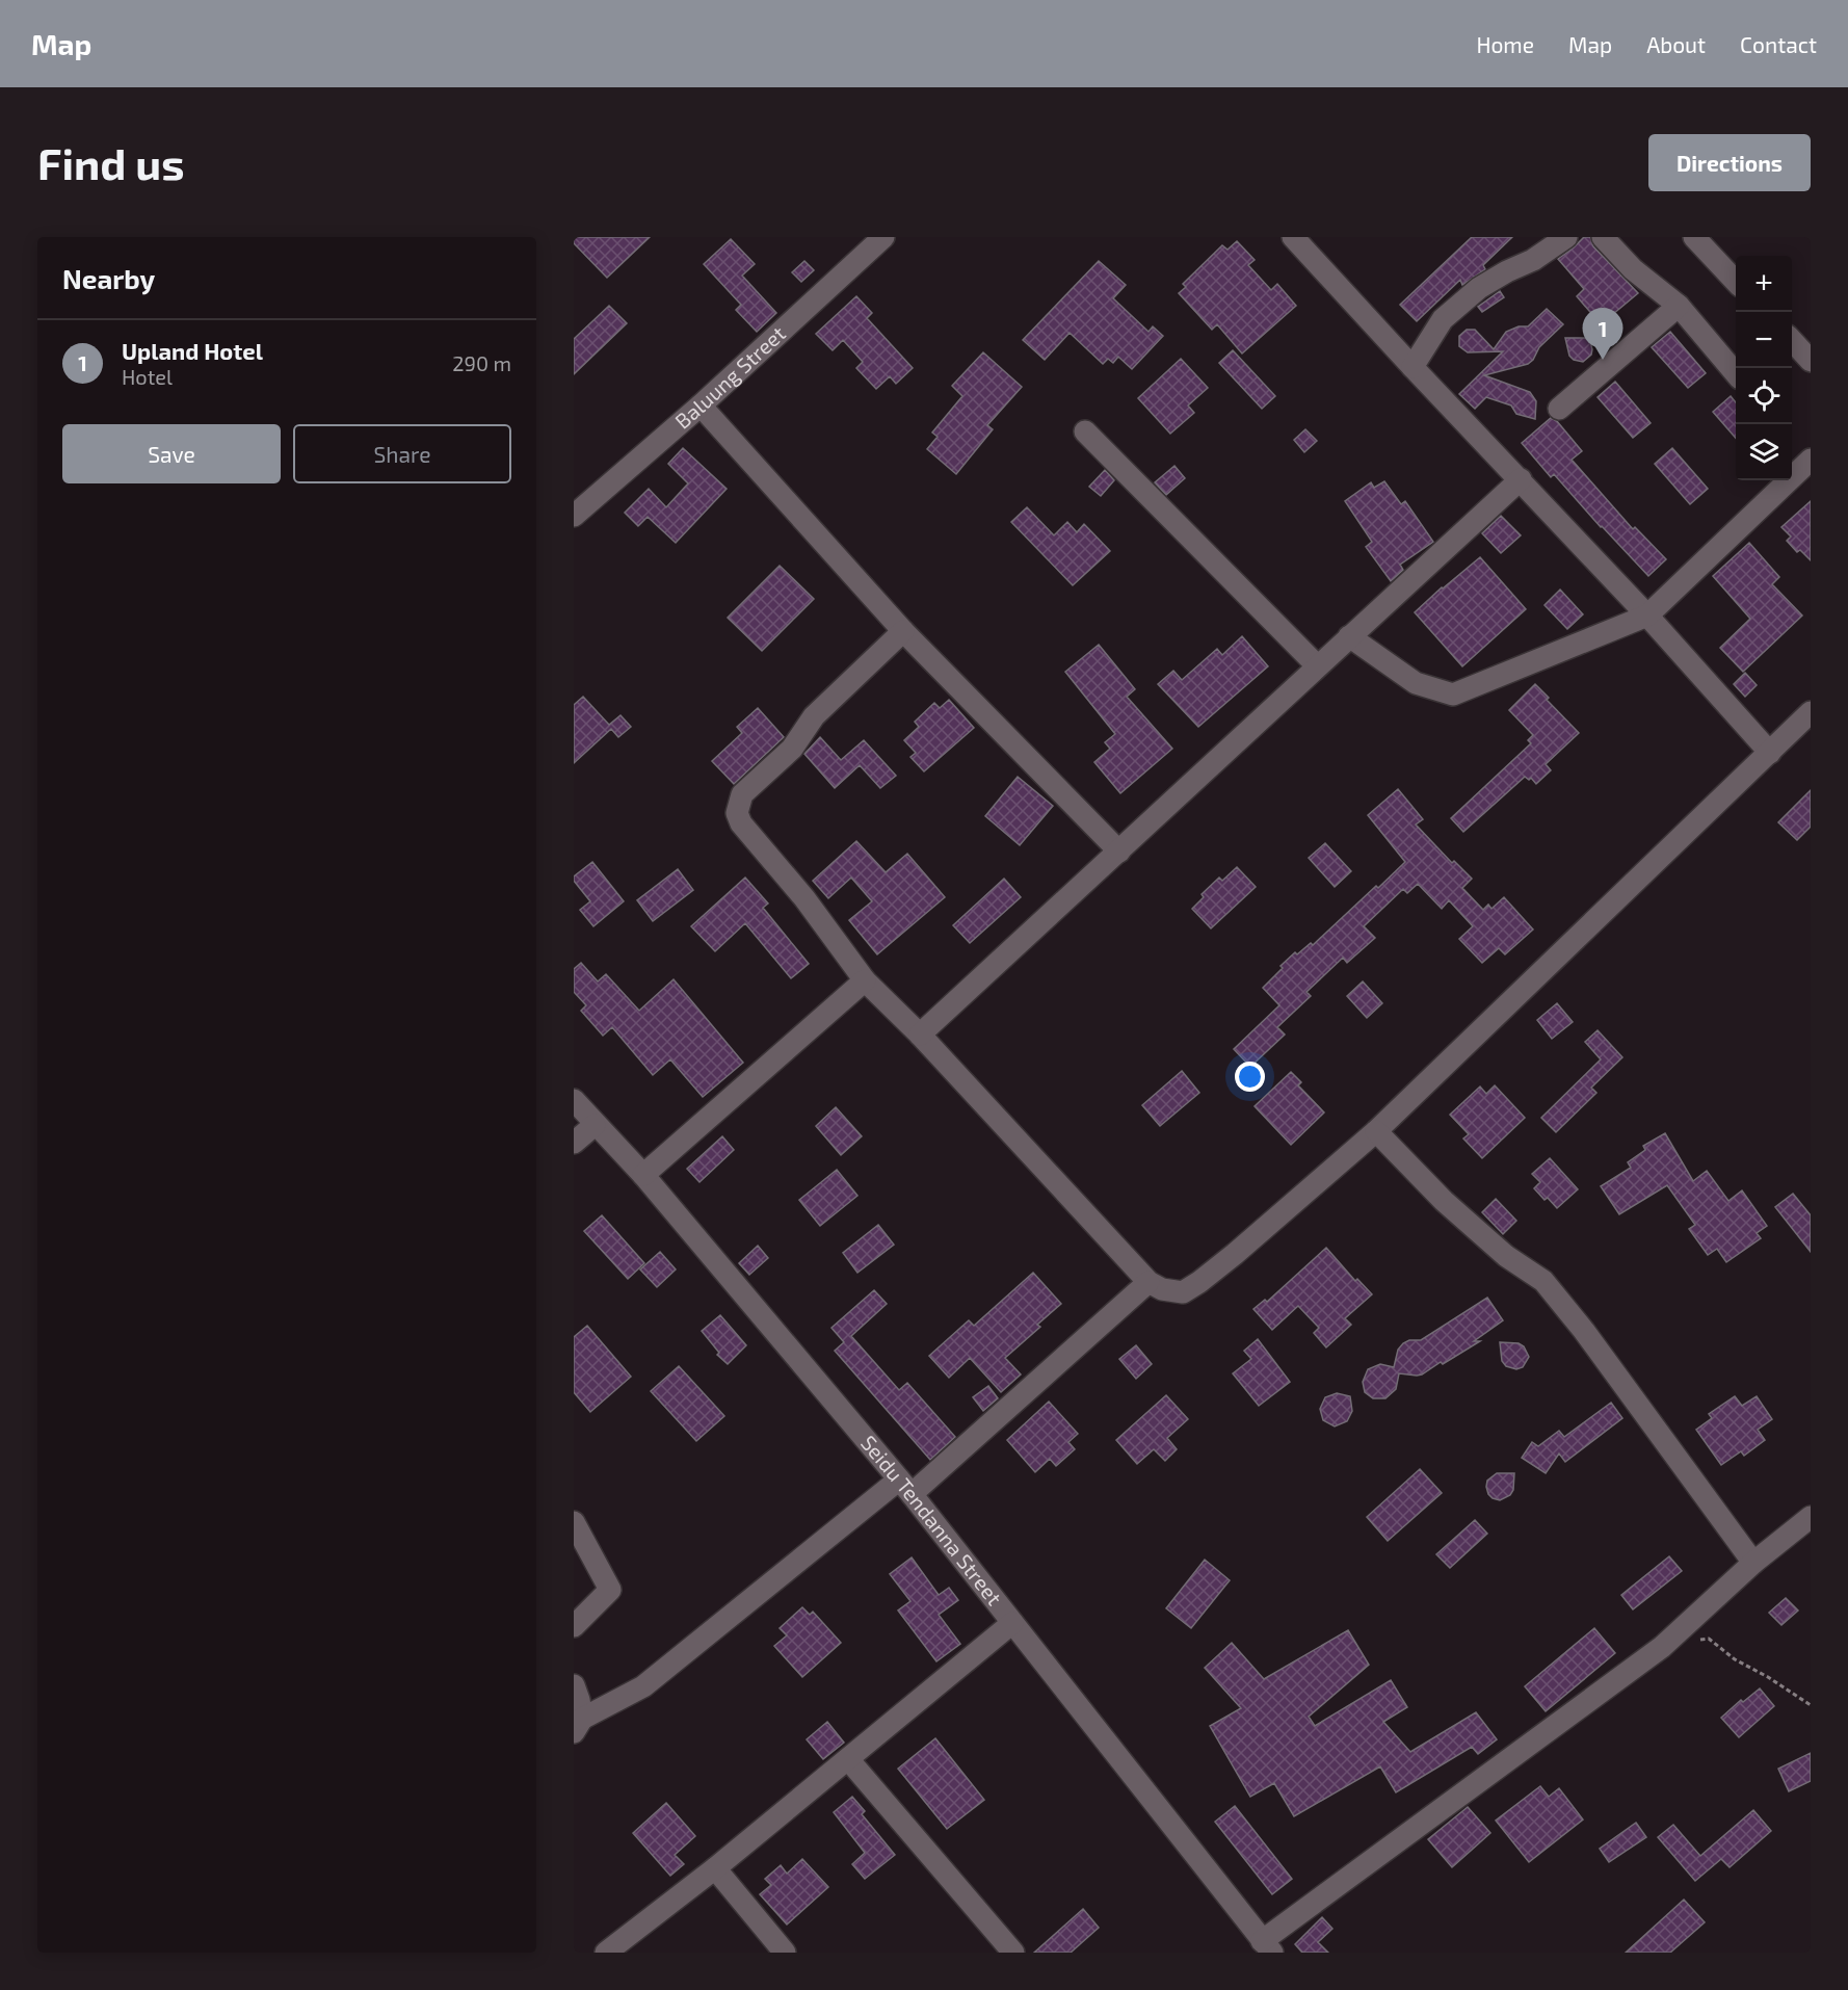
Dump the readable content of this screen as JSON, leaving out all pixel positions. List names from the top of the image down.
{
  "streets": {
    "street": ["Baluung Street", "Seidu Tendanna Street"]
  },
  "page": {
    "header": "Map",
    "nav": [
      "Home",
      "Map",
      "About",
      "Contact"
    ],
    "buttons": [
      "Directions",
      ["Save", "Share"]
    ],
    "title": "Find us",
    "heading": "Nearby",
    "map_buttons": ["+", "−"],
    "pins": "1",
    "list": [
      {
        "mark": "1",
        "name": "Upland Hotel",
        "note": "Hotel",
        "value": "290 m"
      }
    ]
  }
}
